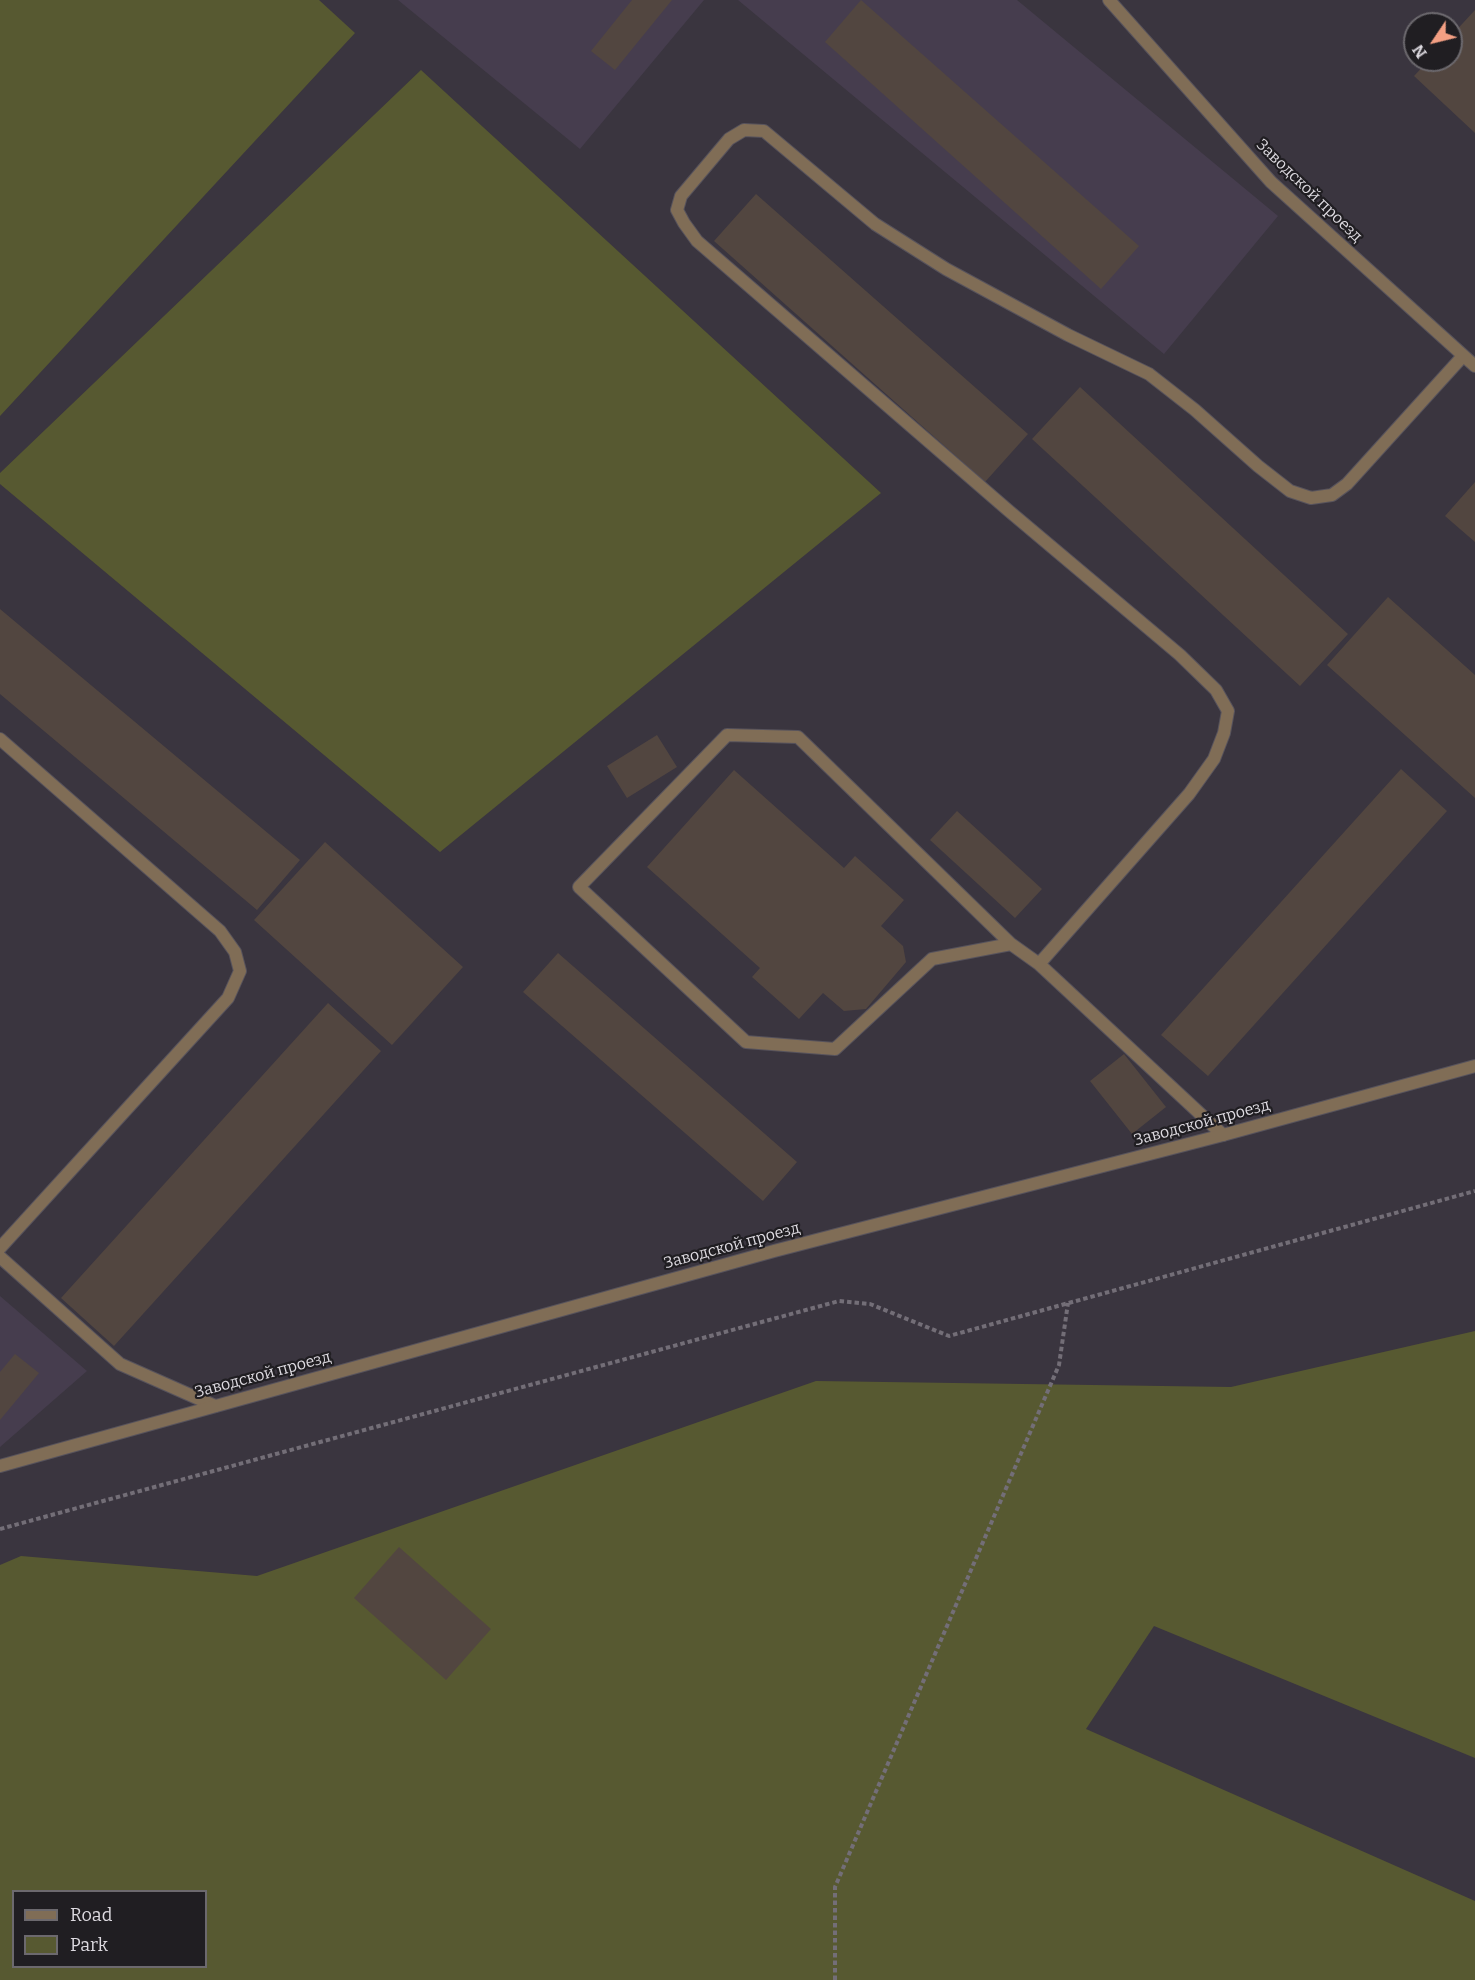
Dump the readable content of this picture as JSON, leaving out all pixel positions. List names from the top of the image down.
{
  "streets": {
    "street": ["Заводской проезд"]
  },
  "legend": ["Road", "Park"],
  "north": "bottom left"
}
